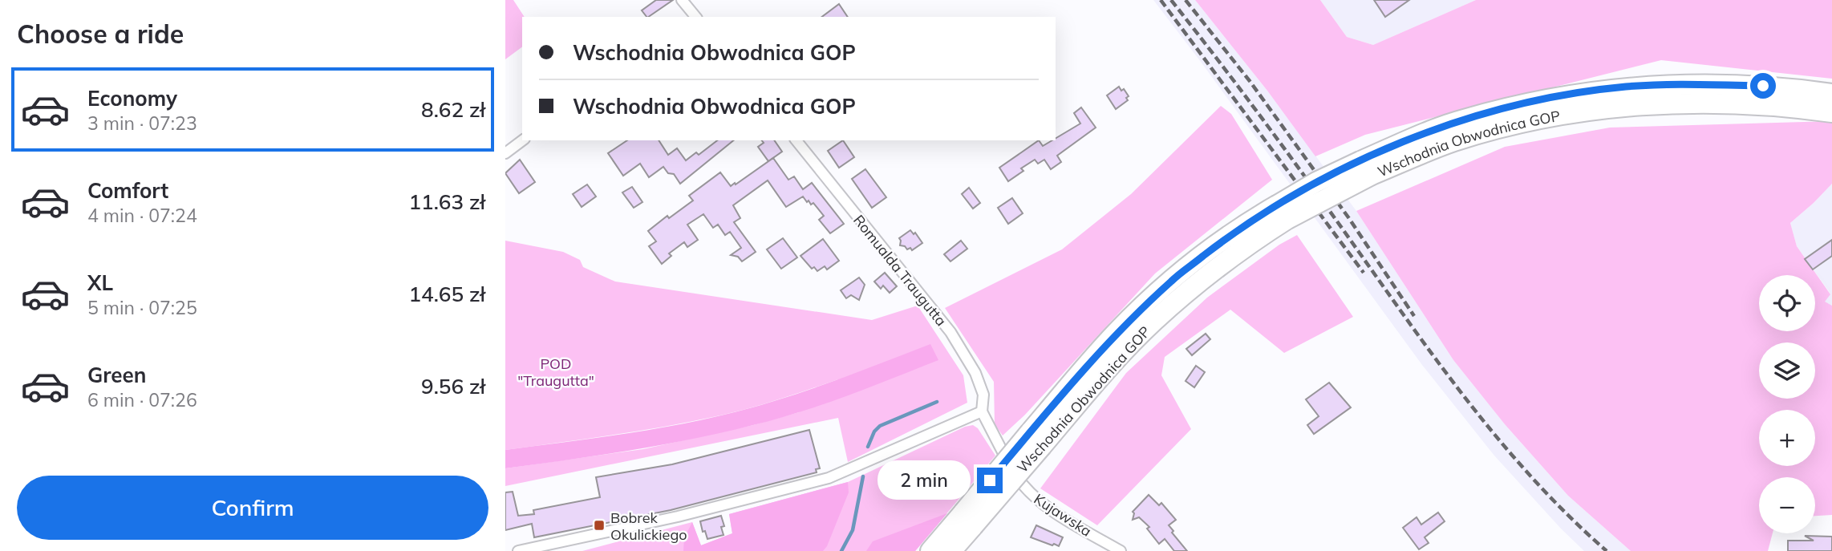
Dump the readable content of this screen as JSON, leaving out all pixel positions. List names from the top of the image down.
{
  "streets": {
    "highway": ["Wschodnia Obwodnica GOP"],
    "street": ["Romualda Traugutta", "Kujawska"]
  },
  "crossings": [
    ["Romualda Traugutta", "Kujawska"]
  ],
  "parks": ["POD \"Traugutta\""],
  "places": {
    "transit": ["Bobrek Okulickiego"]
  },
  "page": {
    "heading": "Choose a ride",
    "banner": ["Wschodnia Obwodnica GOP", "Wschodnia Obwodnica GOP"],
    "list": [
      {
        "name": "Economy",
        "note": "3 min · 07:23",
        "value": "8.62 zł"
      },
      {
        "name": "Comfort",
        "note": "4 min · 07:24",
        "value": "11.63 zł"
      },
      {
        "name": "XL",
        "note": "5 min · 07:25",
        "value": "14.65 zł"
      },
      {
        "name": "Green",
        "note": "6 min · 07:26",
        "value": "9.56 zł"
      }
    ],
    "map_buttons": ["+", "−"],
    "bubble": "2 min",
    "buttons": "Confirm"
  }
}
